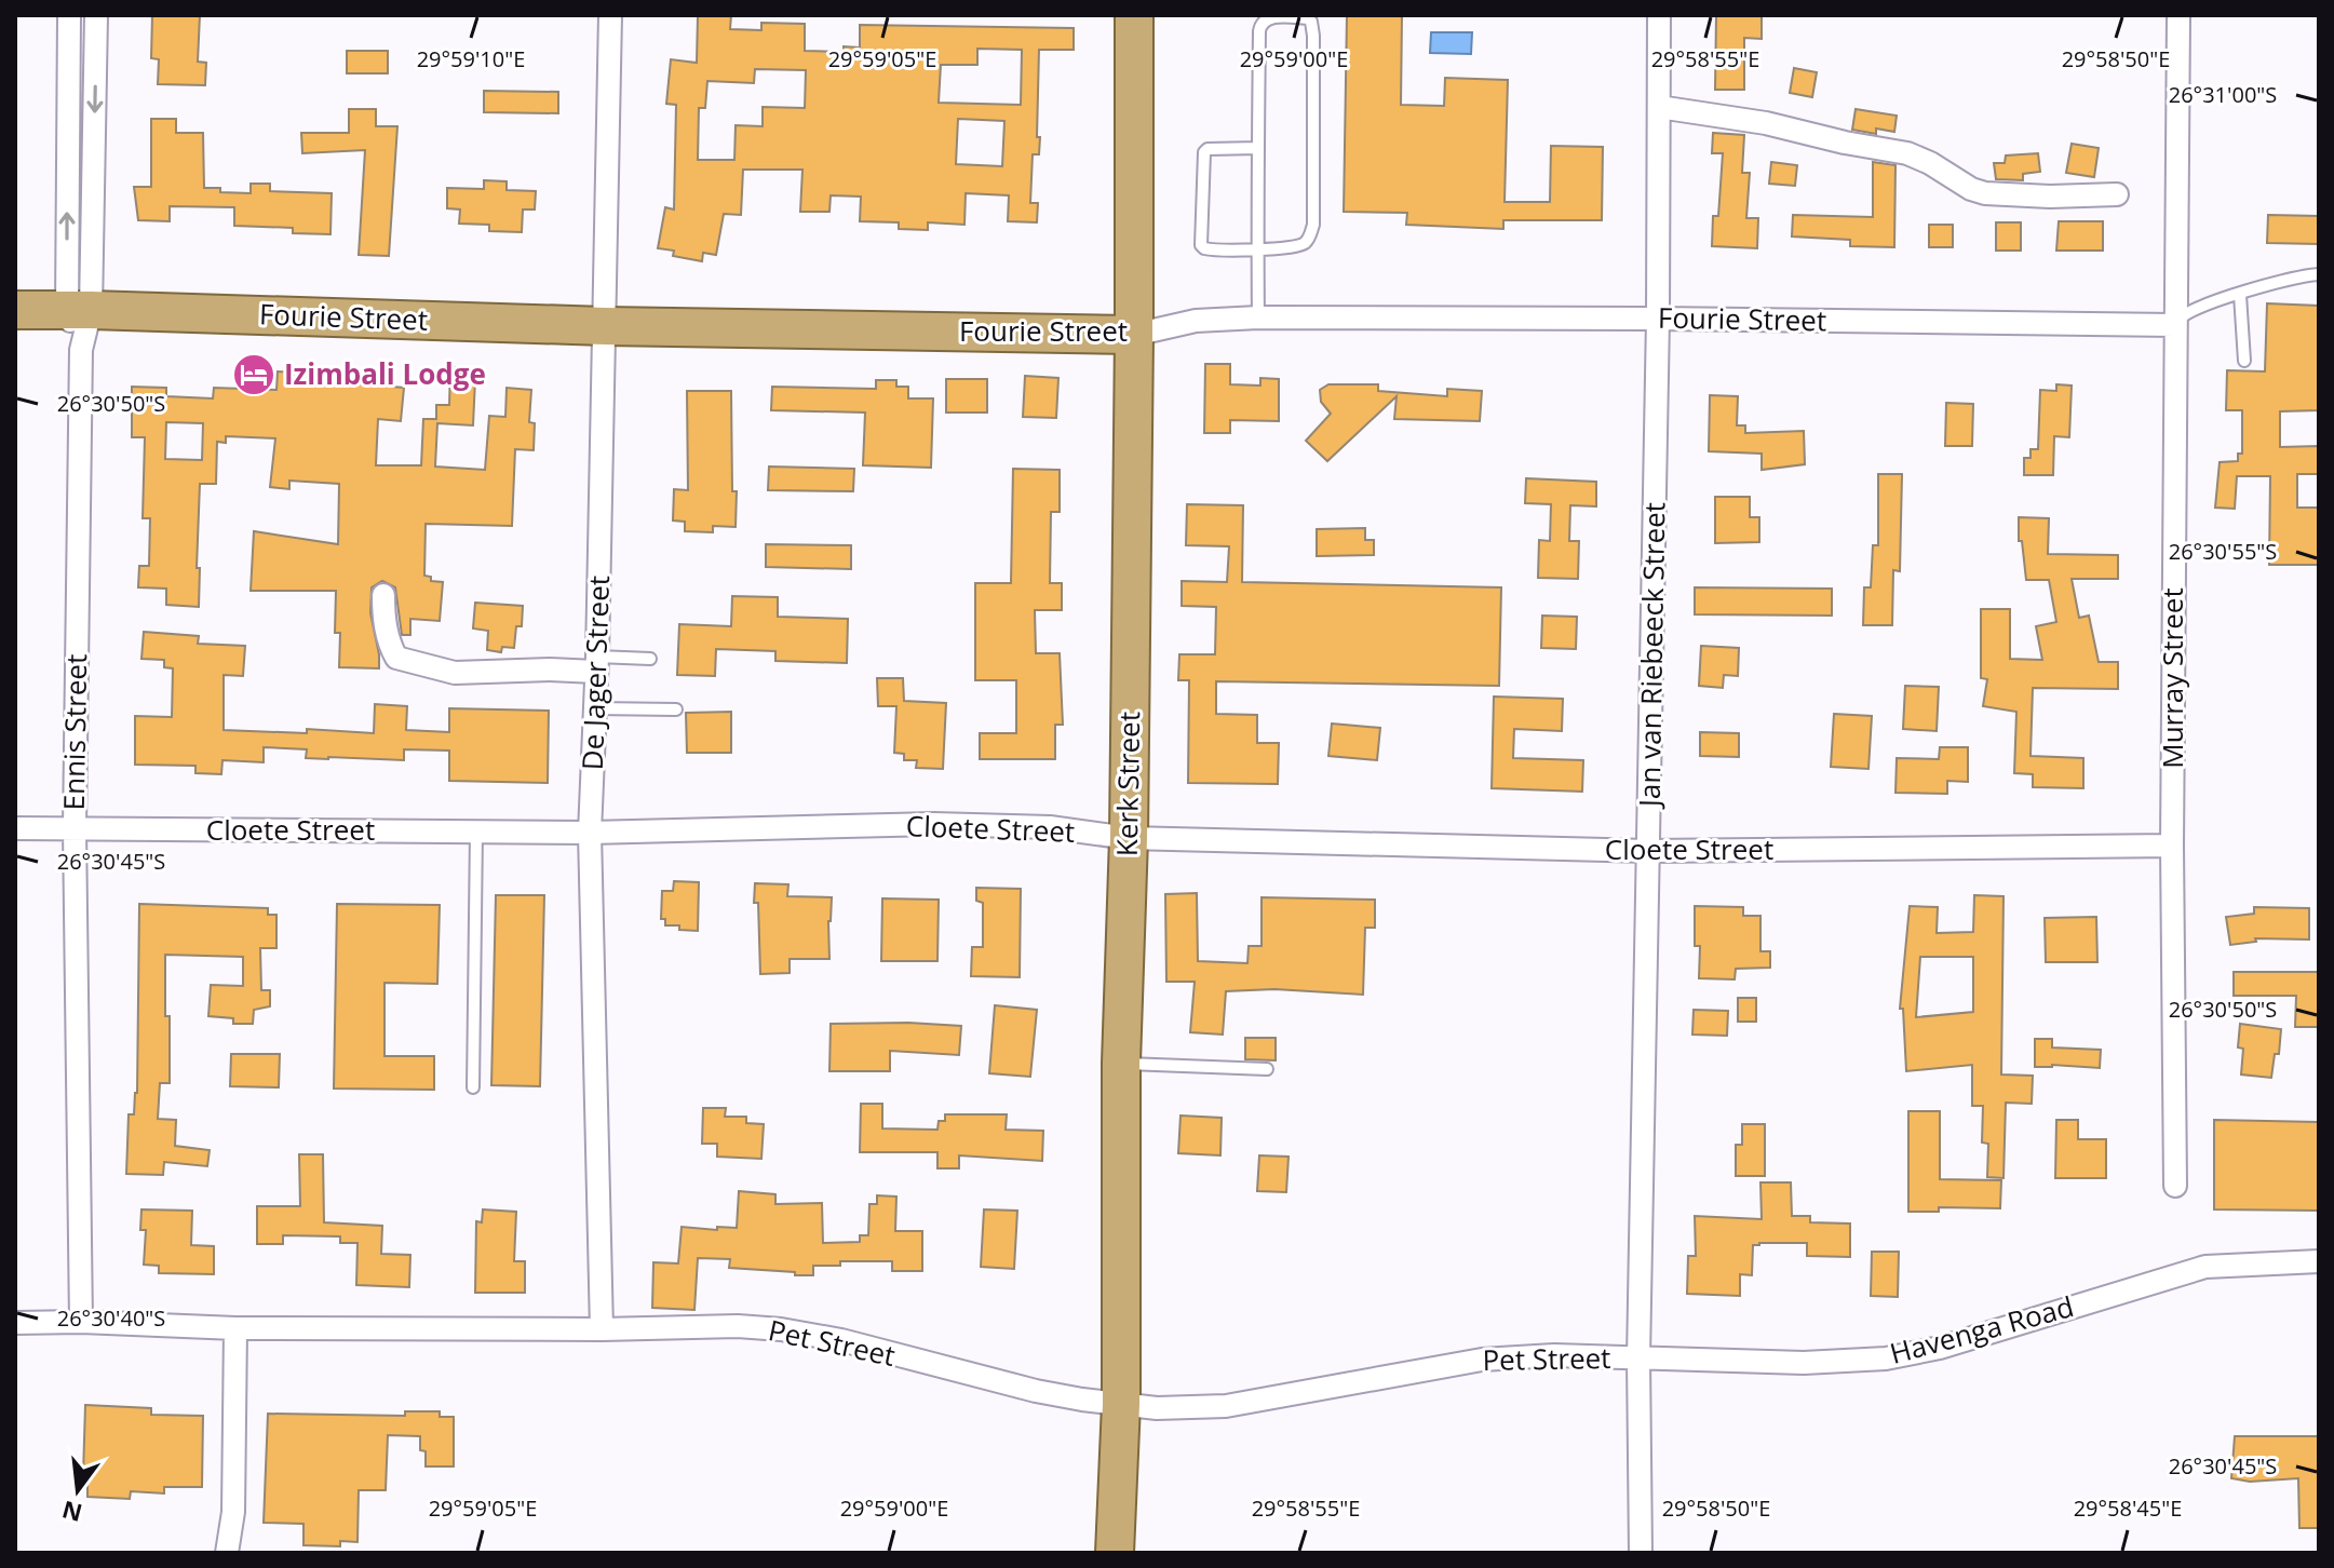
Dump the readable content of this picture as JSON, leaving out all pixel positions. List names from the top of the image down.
{
  "streets": {
    "highway": ["Fourie Street", "Kerk Street"],
    "street": [
      "Jan van Riebeeck Street",
      "De Jager Street",
      "Murray Street",
      "Ennis Street",
      "Cloete Street",
      "Havenga Road",
      "Pet Street"
    ]
  },
  "crossings": [
    ["Fourie Street", "Jan van Riebeeck Street"],
    ["Fourie Street", "De Jager Street"],
    ["Fourie Street", "Murray Street"],
    ["Fourie Street", "Ennis Street"],
    ["Fourie Street", "Kerk Street"],
    ["Jan van Riebeeck Street", "Cloete Street"],
    ["Jan van Riebeeck Street", "Havenga Road"],
    ["Jan van Riebeeck Street", "Pet Street"],
    ["De Jager Street", "Cloete Street"],
    ["De Jager Street", "Pet Street"],
    ["Murray Street", "Cloete Street"],
    ["Ennis Street", "Cloete Street"],
    ["Ennis Street", "Pet Street"],
    ["Kerk Street", "Cloete Street"],
    ["Kerk Street", "Pet Street"],
    ["Havenga Road", "Pet Street"]
  ],
  "places": {
    "hotel": ["Izimbali Lodge"]
  },
  "north": "bottom",
  "coordinates": [
    "29°59'10\"E",
    "29°59'05\"E",
    "29°59'00\"E",
    "29°58'55\"E",
    "29°58'50\"E",
    "26°31'00\"S",
    "26°30'50\"S",
    "26°30'55\"S",
    "26°30'45\"S",
    "26°30'40\"S",
    "29°58'45\"E"
  ]
}
